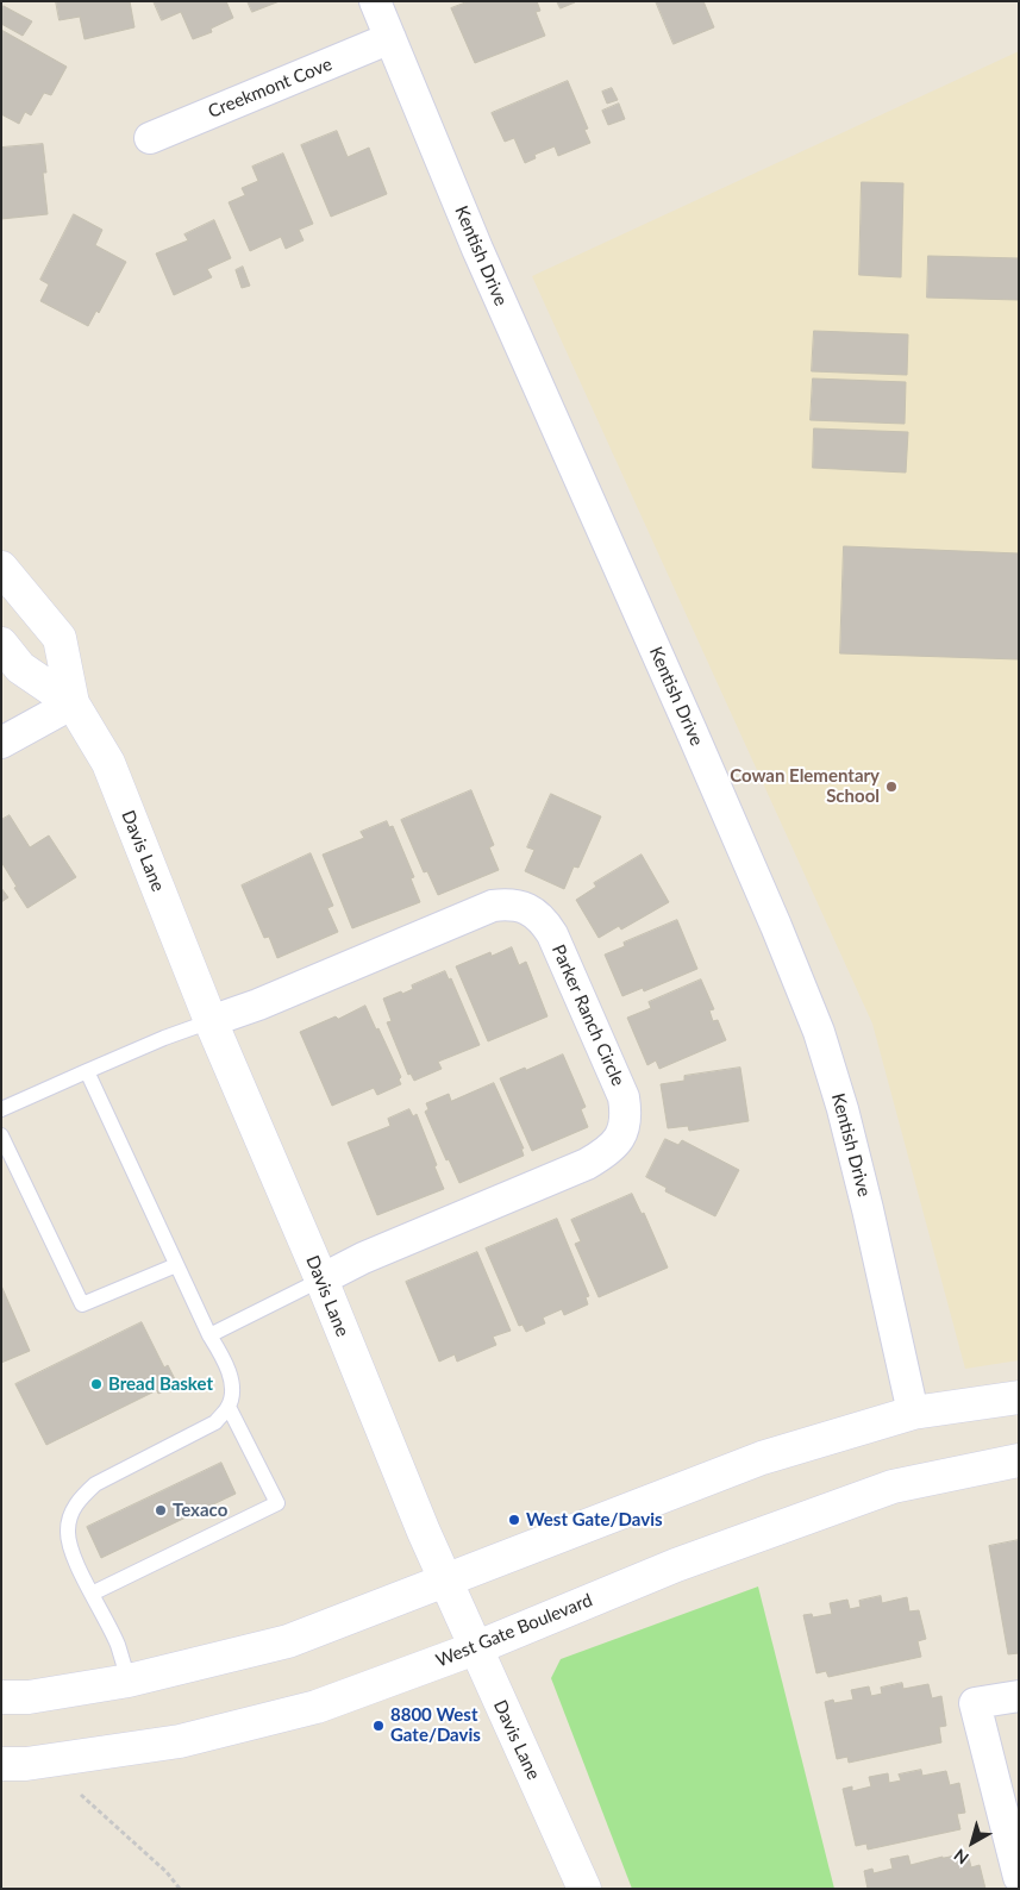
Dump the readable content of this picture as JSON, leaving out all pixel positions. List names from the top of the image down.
{
  "streets": {
    "main road": ["Davis Lane", "West Gate Boulevard"],
    "street": ["Creekmont Cove", "Kentish Drive", "Parker Ranch Circle"]
  },
  "crossings": [
    ["Creekmont Cove", "Kentish Drive"],
    ["Davis Lane", "Parker Ranch Circle"],
    ["Davis Lane", "West Gate Boulevard"]
  ],
  "places": [
    "Cowan Elementary School",
    "Bread Basket",
    "Texaco",
    "West Gate/Davis",
    "8800 West Gate/Davis"
  ],
  "north": "bottom left"
}
